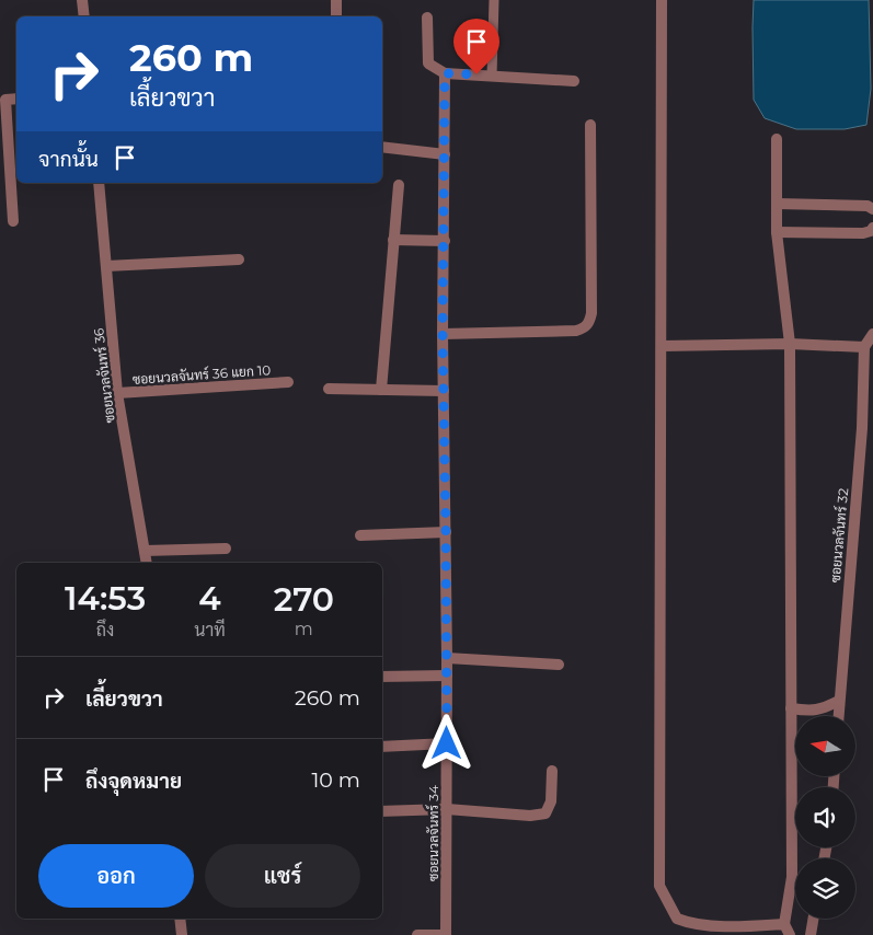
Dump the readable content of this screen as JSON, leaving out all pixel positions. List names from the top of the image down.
{
  "streets": {
    "street": [
      "ซอยนวลจันทร์ 36 แยก 10",
      "ซอยนวลจันทร์ 36",
      "ซอยนวลจันทร์ 32",
      "ซอยนวลจันทร์ 34"
    ]
  },
  "crossings": [
    ["ซอยนวลจันทร์ 36 แยก 10", "ซอยนวลจันทร์ 36"]
  ],
  "north": "left",
  "page": {
    "turn": ["260 m", "เลี้ยวขวา"],
    "then": "จากนั้น",
    "eta": [
      "14:53",
      "ถึง",
      "4",
      "นาที",
      "270",
      "m"
    ],
    "list": [
      {
        "name": "เลี้ยวขวา",
        "value": "260 m"
      },
      {
        "name": "ถึงจุดหมาย",
        "value": "10 m"
      }
    ],
    "buttons": ["ออก", "แชร์"]
  }
}
